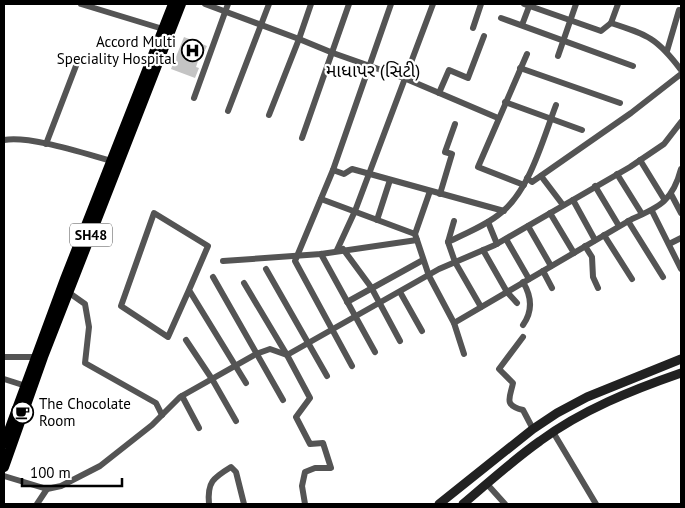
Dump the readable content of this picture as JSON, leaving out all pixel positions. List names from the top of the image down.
{
  "streets": {
    "main road": ["SH48"]
  },
  "districts": ["માધાપર (સિટી)"],
  "places": {
    "hospital": ["Accord Multi Speciality Hospital"],
    "cafe": ["The Chocolate Room"]
  },
  "scale_bar": "100 m"
}
